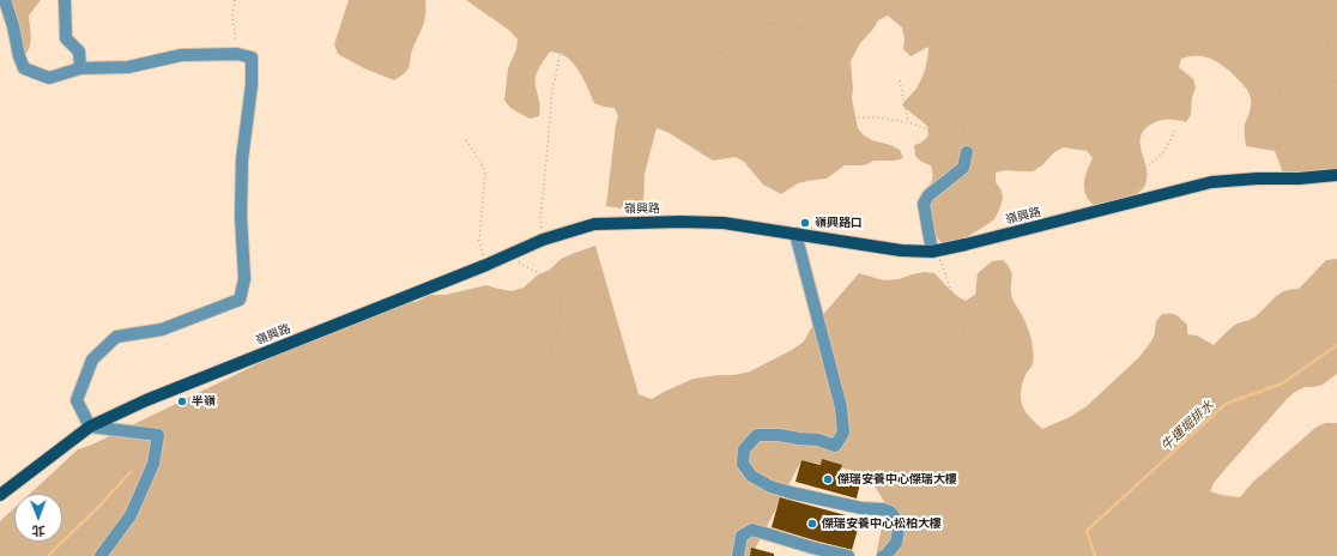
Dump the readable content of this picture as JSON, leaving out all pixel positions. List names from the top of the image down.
{
  "streets": {
    "main road": ["嶺興路"]
  },
  "water": ["牛運堀排水"],
  "places": [
    "嶺興路口",
    "半嶺",
    "傑瑞安養中心傑瑞大樓",
    "傑瑞安養中心松柏大樓"
  ],
  "north": "bottom"
}
